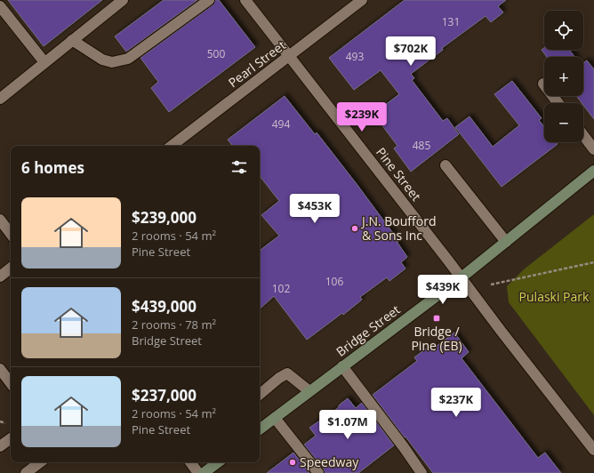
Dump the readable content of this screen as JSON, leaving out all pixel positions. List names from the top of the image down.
{
  "streets": {
    "main road": ["Bridge Street"],
    "street": ["Pearl Street", "Pine Street"]
  },
  "crossings": [
    ["Pearl Street", "Pine Street"],
    ["Pine Street", "Bridge Street"]
  ],
  "parks": ["Pulaski Park"],
  "places": {
    "other": ["J.N. Boufford & Sons Inc", "Speedway"],
    "transit": ["Bridge / Pine (EB)"]
  },
  "house_numbers": [
    "131",
    "500",
    "493",
    "494",
    "485",
    "106",
    "102"
  ],
  "page": {
    "map_buttons": ["+", "−"],
    "price": [
      "$702K",
      "$239K",
      "$453K",
      "$439K",
      "$237K",
      "$1.07M"
    ],
    "heading": "6 homes",
    "list": [
      {
        "name": "$239,000",
        "note": "2 rooms · 54 m² · Pine Street"
      },
      {
        "name": "$439,000",
        "note": "2 rooms · 78 m² · Bridge Street"
      },
      {
        "name": "$237,000",
        "note": "2 rooms · 54 m² · Pine Street"
      }
    ]
  }
}
